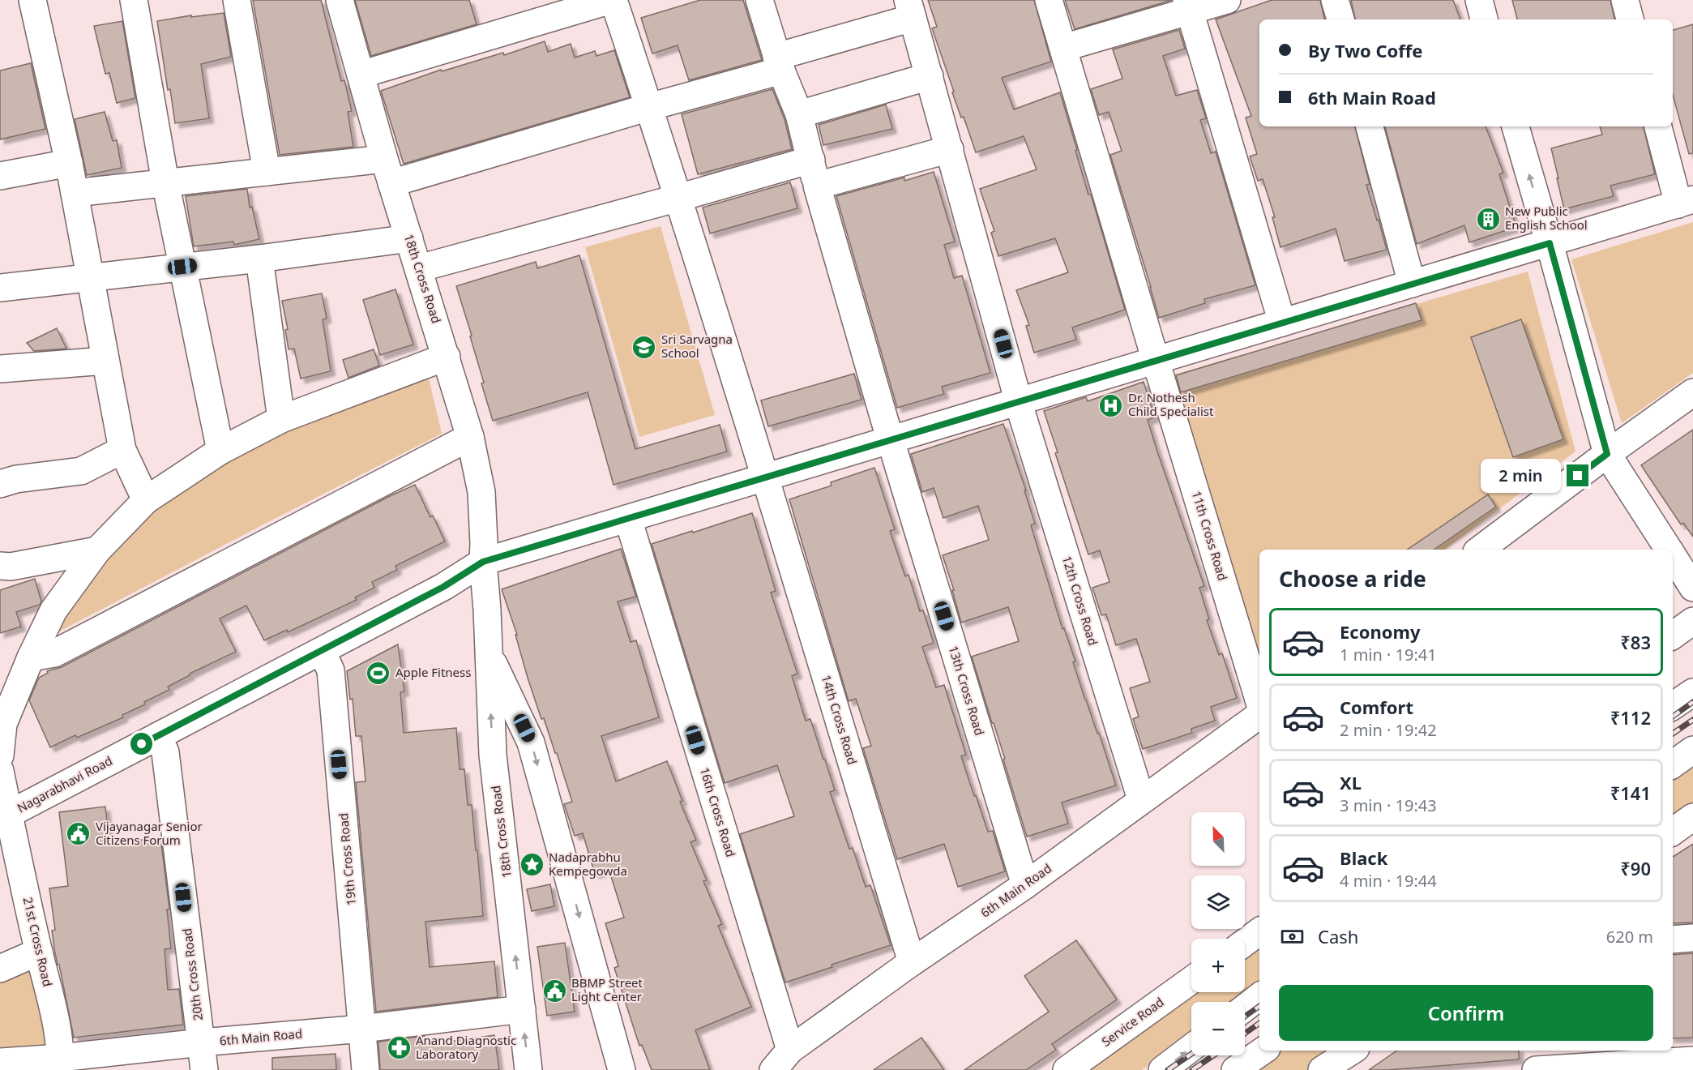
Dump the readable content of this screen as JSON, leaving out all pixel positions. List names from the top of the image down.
{
  "streets": {
    "street": [
      "18th Cross Road",
      "11th Cross Road",
      "12th Cross Road",
      "13th Cross Road",
      "14th Cross Road",
      "Nagarabhavi Road",
      "16th Cross Road",
      "19th Cross Road",
      "6th Main Road",
      "21st Cross Road",
      "20th Cross Road",
      "Service Road"
    ]
  },
  "crossings": [
    ["18th Cross Road", "Nagarabhavi Road"],
    ["18th Cross Road", "6th Main Road"],
    ["11th Cross Road", "Nagarabhavi Road"],
    ["12th Cross Road", "Nagarabhavi Road"],
    ["12th Cross Road", "6th Main Road"],
    ["13th Cross Road", "Nagarabhavi Road"],
    ["13th Cross Road", "6th Main Road"],
    ["14th Cross Road", "Nagarabhavi Road"],
    ["14th Cross Road", "6th Main Road"],
    ["Nagarabhavi Road", "16th Cross Road"],
    ["Nagarabhavi Road", "19th Cross Road"],
    ["Nagarabhavi Road", "21st Cross Road"],
    ["Nagarabhavi Road", "20th Cross Road"],
    ["16th Cross Road", "6th Main Road"],
    ["19th Cross Road", "6th Main Road"],
    ["6th Main Road", "21st Cross Road"],
    ["6th Main Road", "20th Cross Road"]
  ],
  "places": {
    "building": ["New Public English School"],
    "school or university": ["Sri Sarvagna School"],
    "hospital": ["Dr. Nothesh Child Specialist"],
    "sports": ["Apple Fitness"],
    "public building": ["Vijayanagar Senior Citizens Forum", "BBMP Street Light Center"],
    "place": ["Nadaprabhu Kempegowda"],
    "pharmacy": ["Anand Diagnostic Laboratory"]
  },
  "north": "top left",
  "page": {
    "banner": ["By Two Coffe", "6th Main Road"],
    "bubble": "2 min",
    "heading": "Choose a ride",
    "list": [
      {
        "name": "Economy",
        "note": "1 min · 19:41",
        "value": "₹83"
      },
      {
        "name": "Comfort",
        "note": "2 min · 19:42",
        "value": "₹112"
      },
      {
        "name": "XL",
        "note": "3 min · 19:43",
        "value": "₹141"
      },
      {
        "name": "Black",
        "note": "4 min · 19:44",
        "value": "₹90"
      }
    ],
    "map_buttons": ["+", "−"],
    "pay": ["Cash", "620 m"],
    "buttons": "Confirm"
  }
}
